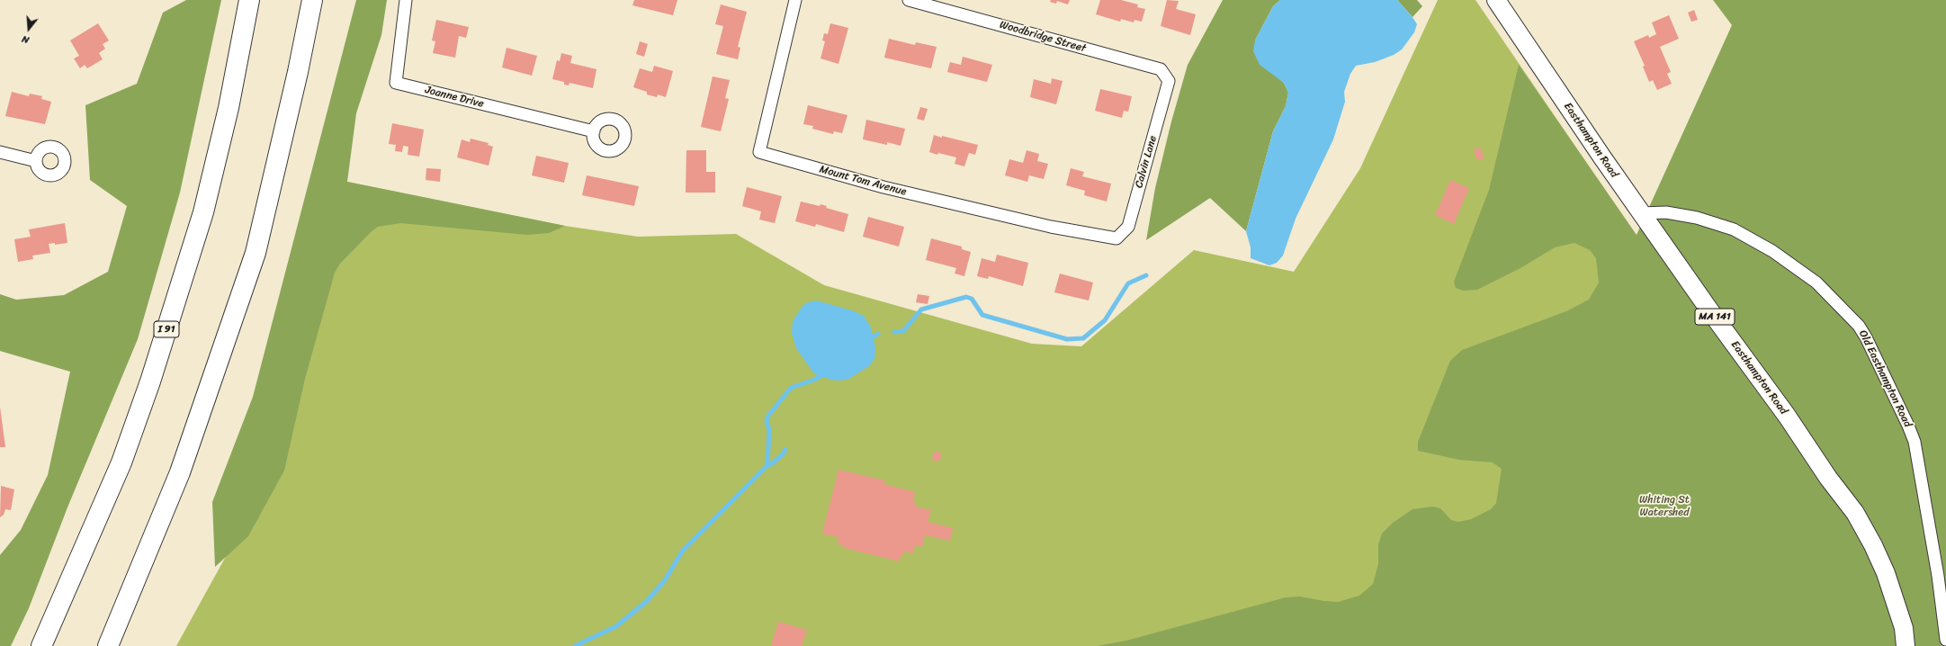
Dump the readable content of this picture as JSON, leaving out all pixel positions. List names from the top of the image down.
{
  "streets": {
    "highway": ["I 91"],
    "main road": ["Easthampton Road", "MA 141"],
    "street": [
      "Woodbridge Street",
      "Joanne Drive",
      "Calvin Lane",
      "Mount Tom Avenue",
      "Old Easthampton Road"
    ]
  },
  "crossings": [
    ["Woodbridge Street", "Calvin Lane"],
    ["Easthampton Road", "Old Easthampton Road"],
    ["Calvin Lane", "Mount Tom Avenue"]
  ],
  "parks": ["Whiting St Watershed"],
  "north": "bottom"
}
